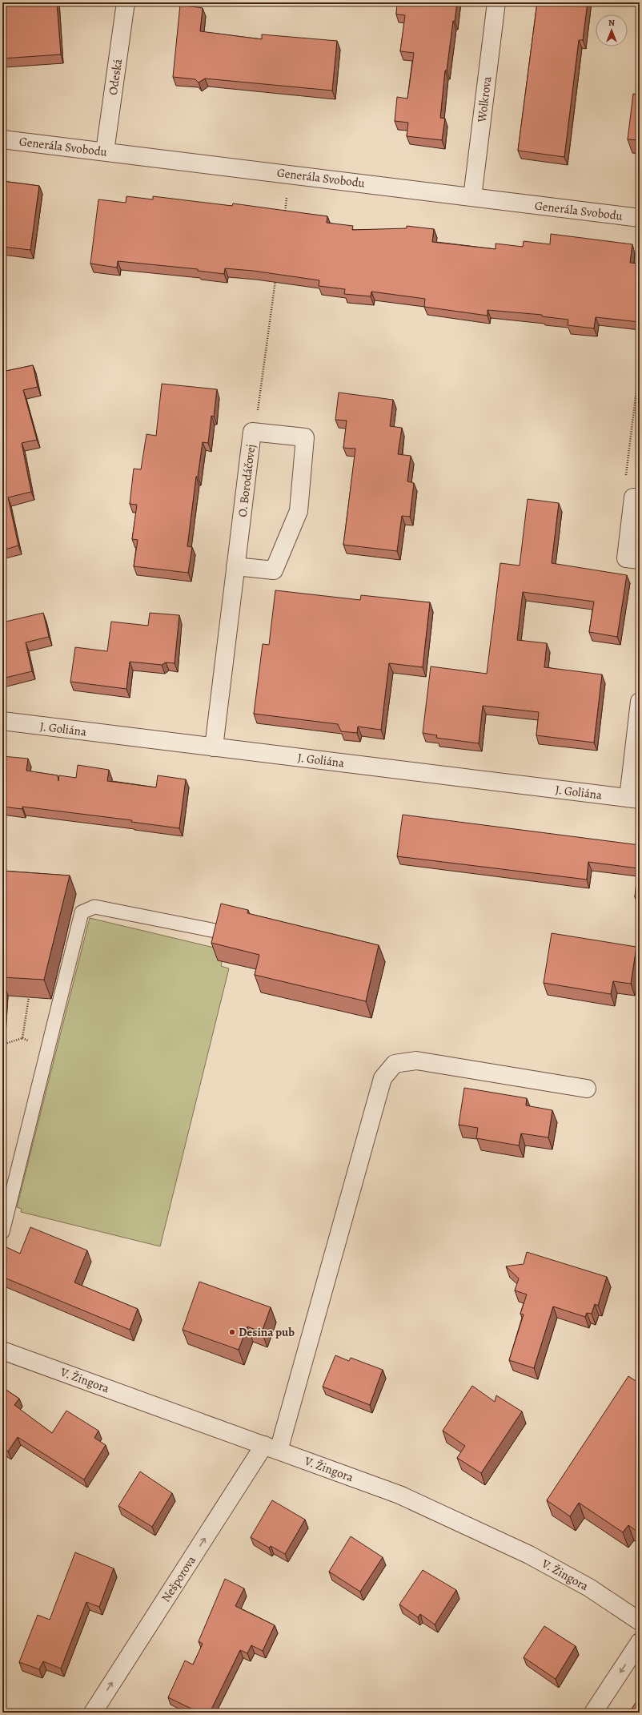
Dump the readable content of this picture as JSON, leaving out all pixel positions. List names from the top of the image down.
{
  "streets": {
    "street": [
      "Odeská",
      "Wolkrova",
      "Generála Svobodu",
      "O. Borodáčovej",
      "J. Goliána",
      "V. Žingora",
      "Nešporova"
    ]
  },
  "crossings": [
    ["Odeská", "Generála Svobodu"],
    ["Wolkrova", "Generála Svobodu"],
    ["O. Borodáčovej", "J. Goliána"],
    ["V. Žingora", "Nešporova"]
  ],
  "places": ["Desina pub"],
  "north": "top"
}
